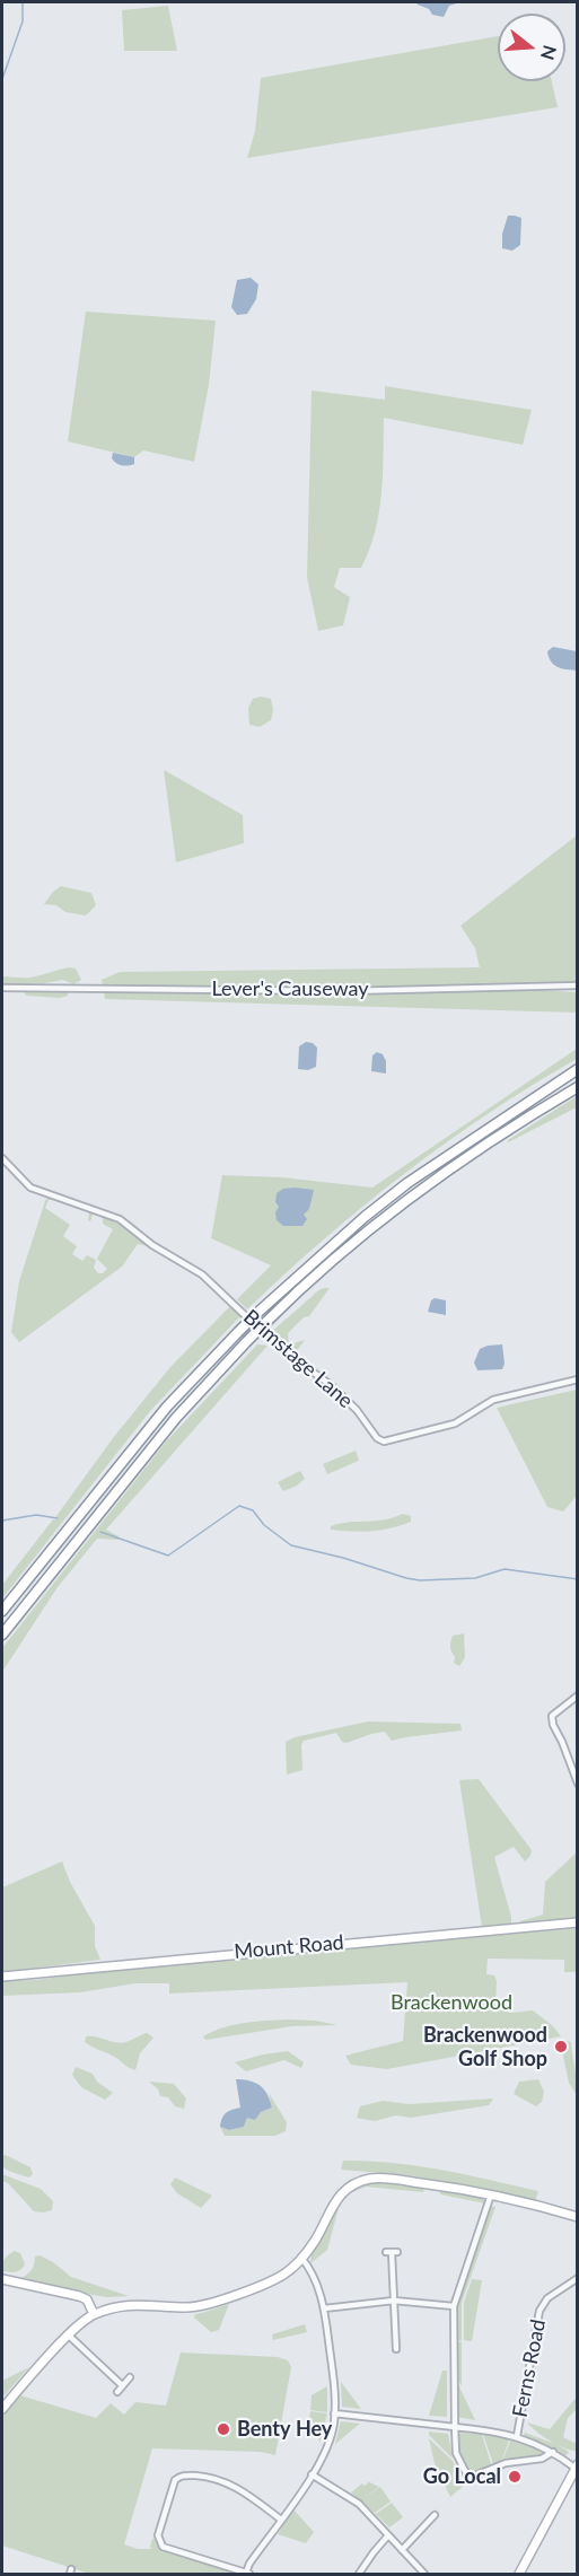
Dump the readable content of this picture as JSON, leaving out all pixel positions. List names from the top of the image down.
{
  "streets": {
    "street": [
      "Lever's Causeway",
      "Brimstage Lane",
      "Mount Road",
      "Ferns Road"
    ]
  },
  "parks": ["Brackenwood"],
  "places": ["Brackenwood Golf Shop", "Benty Hey", "Go Local"],
  "north": "right"
}
